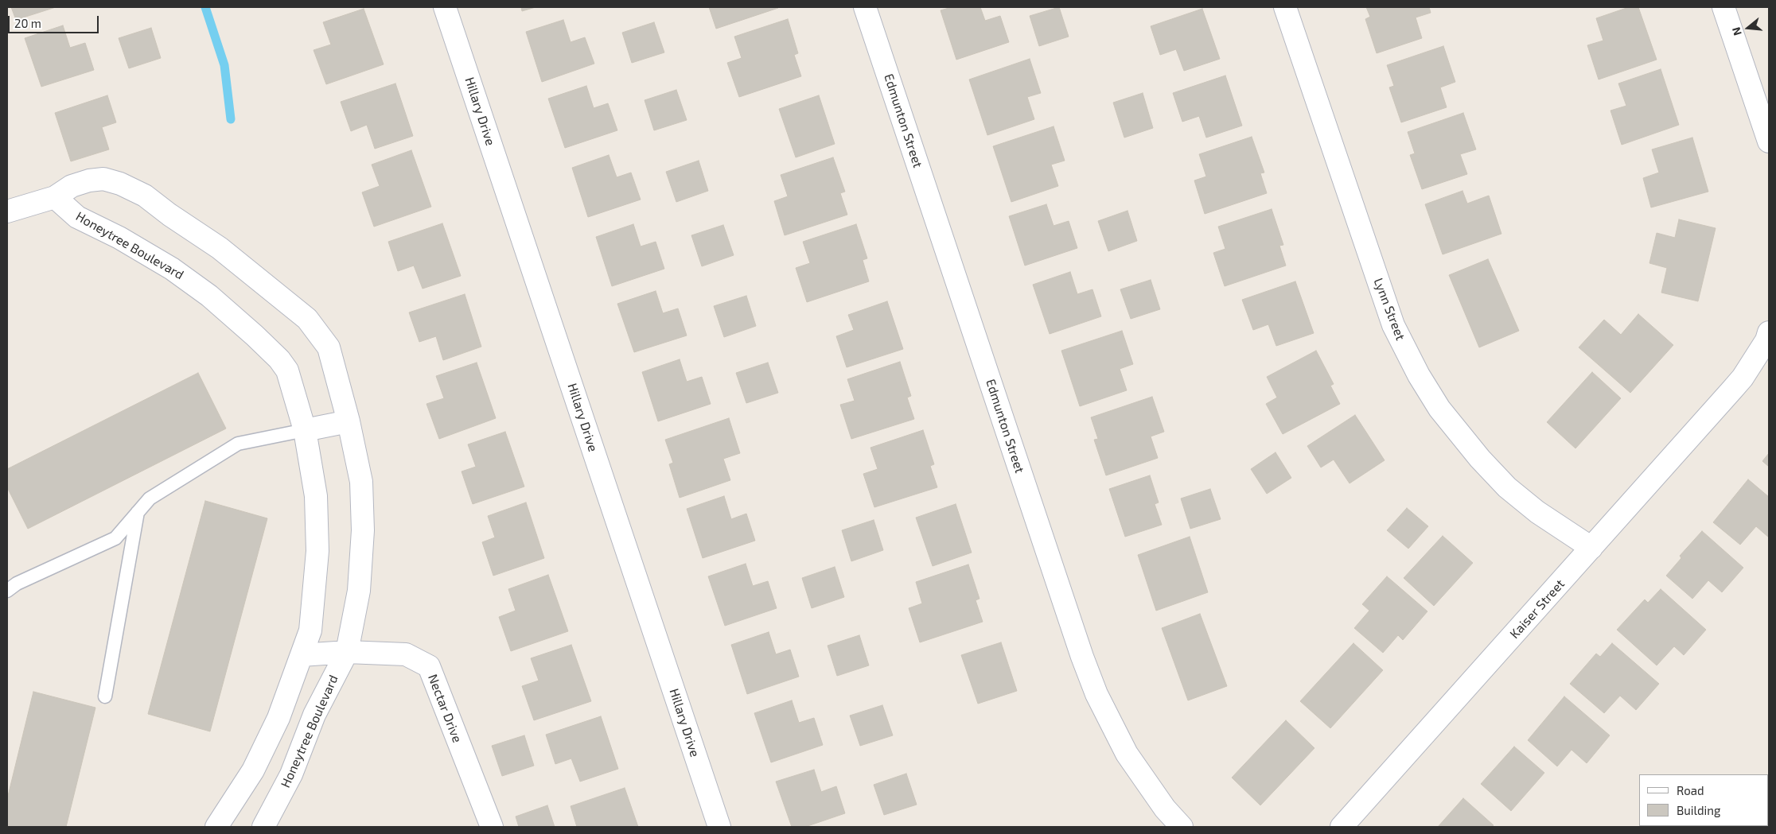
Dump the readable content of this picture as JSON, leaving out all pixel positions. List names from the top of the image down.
{
  "streets": {
    "street": [
      "Hillary Drive",
      "Edmunton Street",
      "Honeytree Boulevard",
      "Lynn Street",
      "Kaiser Street",
      "Nectar Drive"
    ]
  },
  "crossings": [
    ["Honeytree Boulevard", "Nectar Drive"],
    ["Lynn Street", "Kaiser Street"]
  ],
  "legend": ["Road", "Building"],
  "scale_bar": "20 m",
  "north": "left"
}
